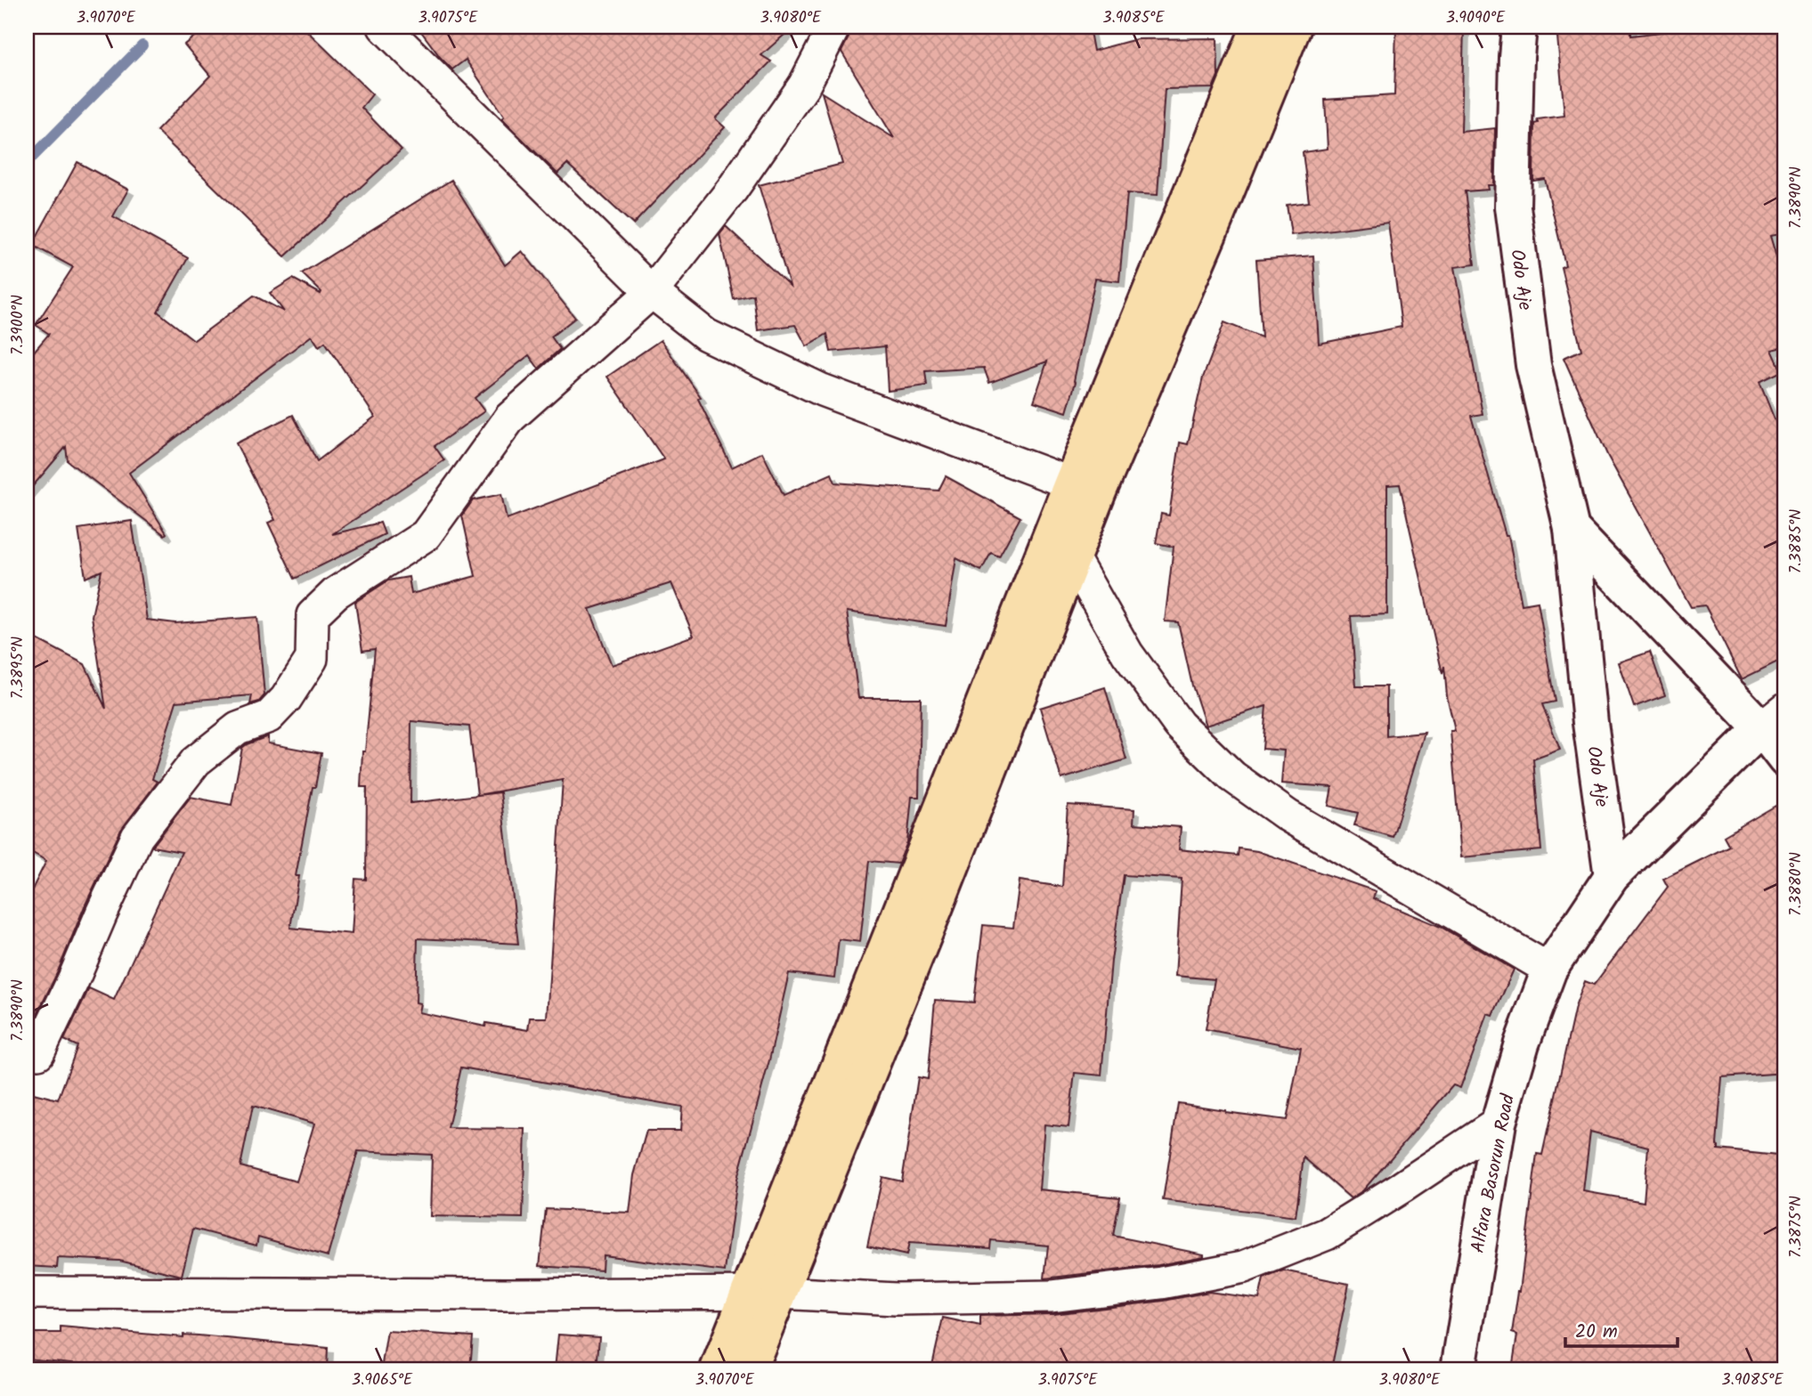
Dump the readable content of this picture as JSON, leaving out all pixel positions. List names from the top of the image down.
{
  "streets": {
    "street": ["Odo Aje", "Alfara Basorun Road"]
  },
  "crossings": [
    ["Odo Aje", "Alfara Basorun Road"]
  ],
  "scale_bar": "20 m",
  "coordinates": [
    "3.9070°E",
    "3.9075°E",
    "3.9080°E",
    "3.9085°E",
    "3.9090°E",
    "7.3890°N",
    "7.3900°N",
    "7.3885°N",
    "7.3895°N",
    "7.3880°N",
    "7.3875°N",
    "3.9065°E"
  ]
}
